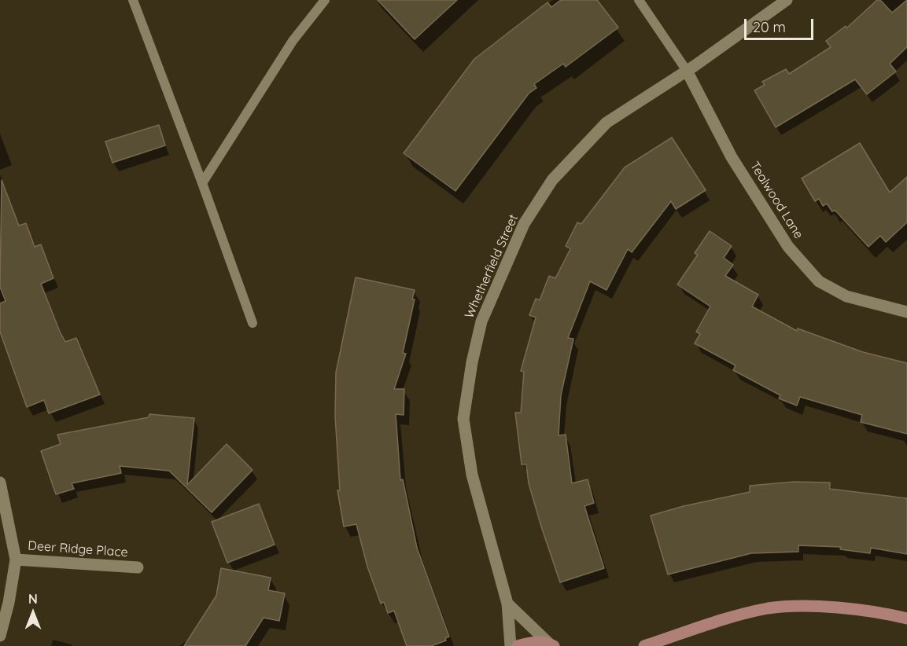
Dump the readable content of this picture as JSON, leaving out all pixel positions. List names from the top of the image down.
{
  "streets": {
    "street": ["Tealwood Lane", "Whetherfield Street", "Deer Ridge Place"]
  },
  "crossings": [
    ["Tealwood Lane", "Whetherfield Street"]
  ],
  "scale_bar": "20 m",
  "north": "top"
}
